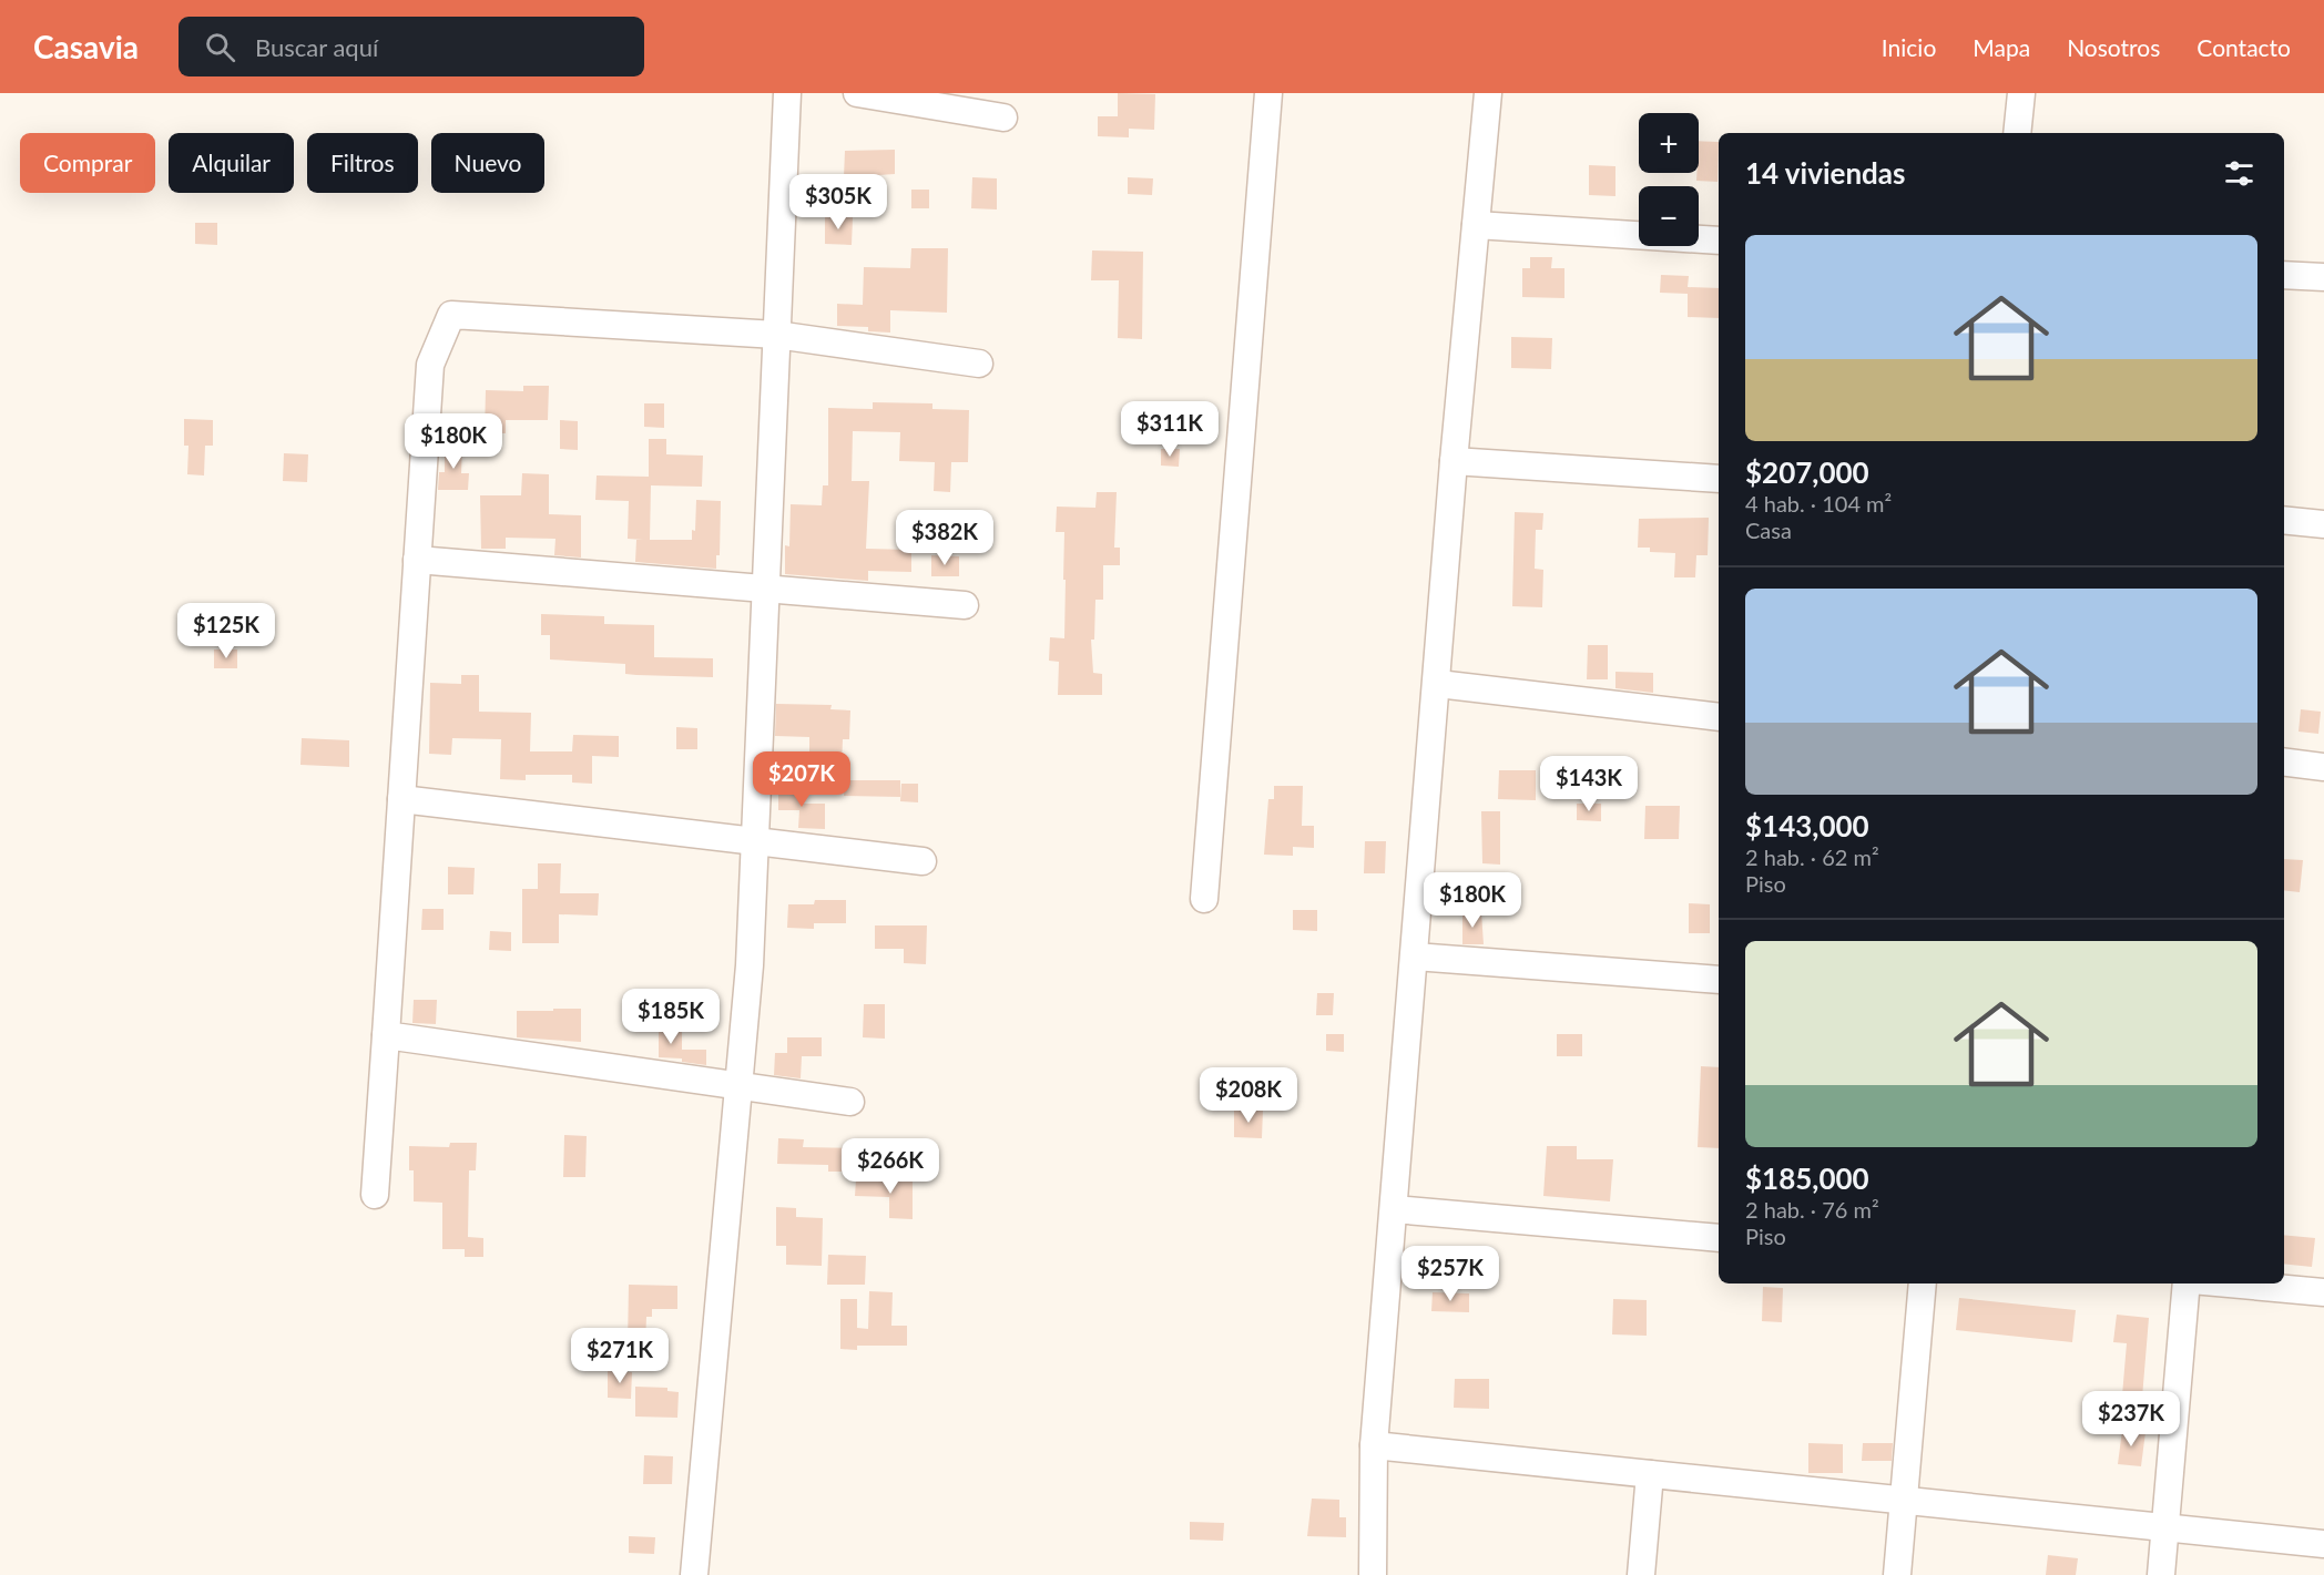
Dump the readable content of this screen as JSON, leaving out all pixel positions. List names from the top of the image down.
{
  "page": {
    "header": "Casavia",
    "search": "Buscar aquí",
    "nav": [
      "Inicio",
      "Mapa",
      "Nosotros",
      "Contacto"
    ],
    "map_buttons": ["+", "−"],
    "chip": [
      "Comprar",
      "Alquilar",
      "Filtros",
      "Nuevo"
    ],
    "heading": "14 viviendas",
    "price": [
      "$305K",
      "$311K",
      "$180K",
      "$382K",
      "$125K",
      "$207K",
      "$143K",
      "$180K",
      "$185K",
      "$208K",
      "$266K",
      "$257K",
      "$271K",
      "$237K"
    ],
    "list": [
      {
        "name": "$207,000",
        "note": "4 hab. · 104 m² · Casa"
      },
      {
        "name": "$143,000",
        "note": "2 hab. · 62 m² · Piso"
      },
      {
        "name": "$185,000",
        "note": "2 hab. · 76 m² · Piso"
      }
    ]
  }
}
